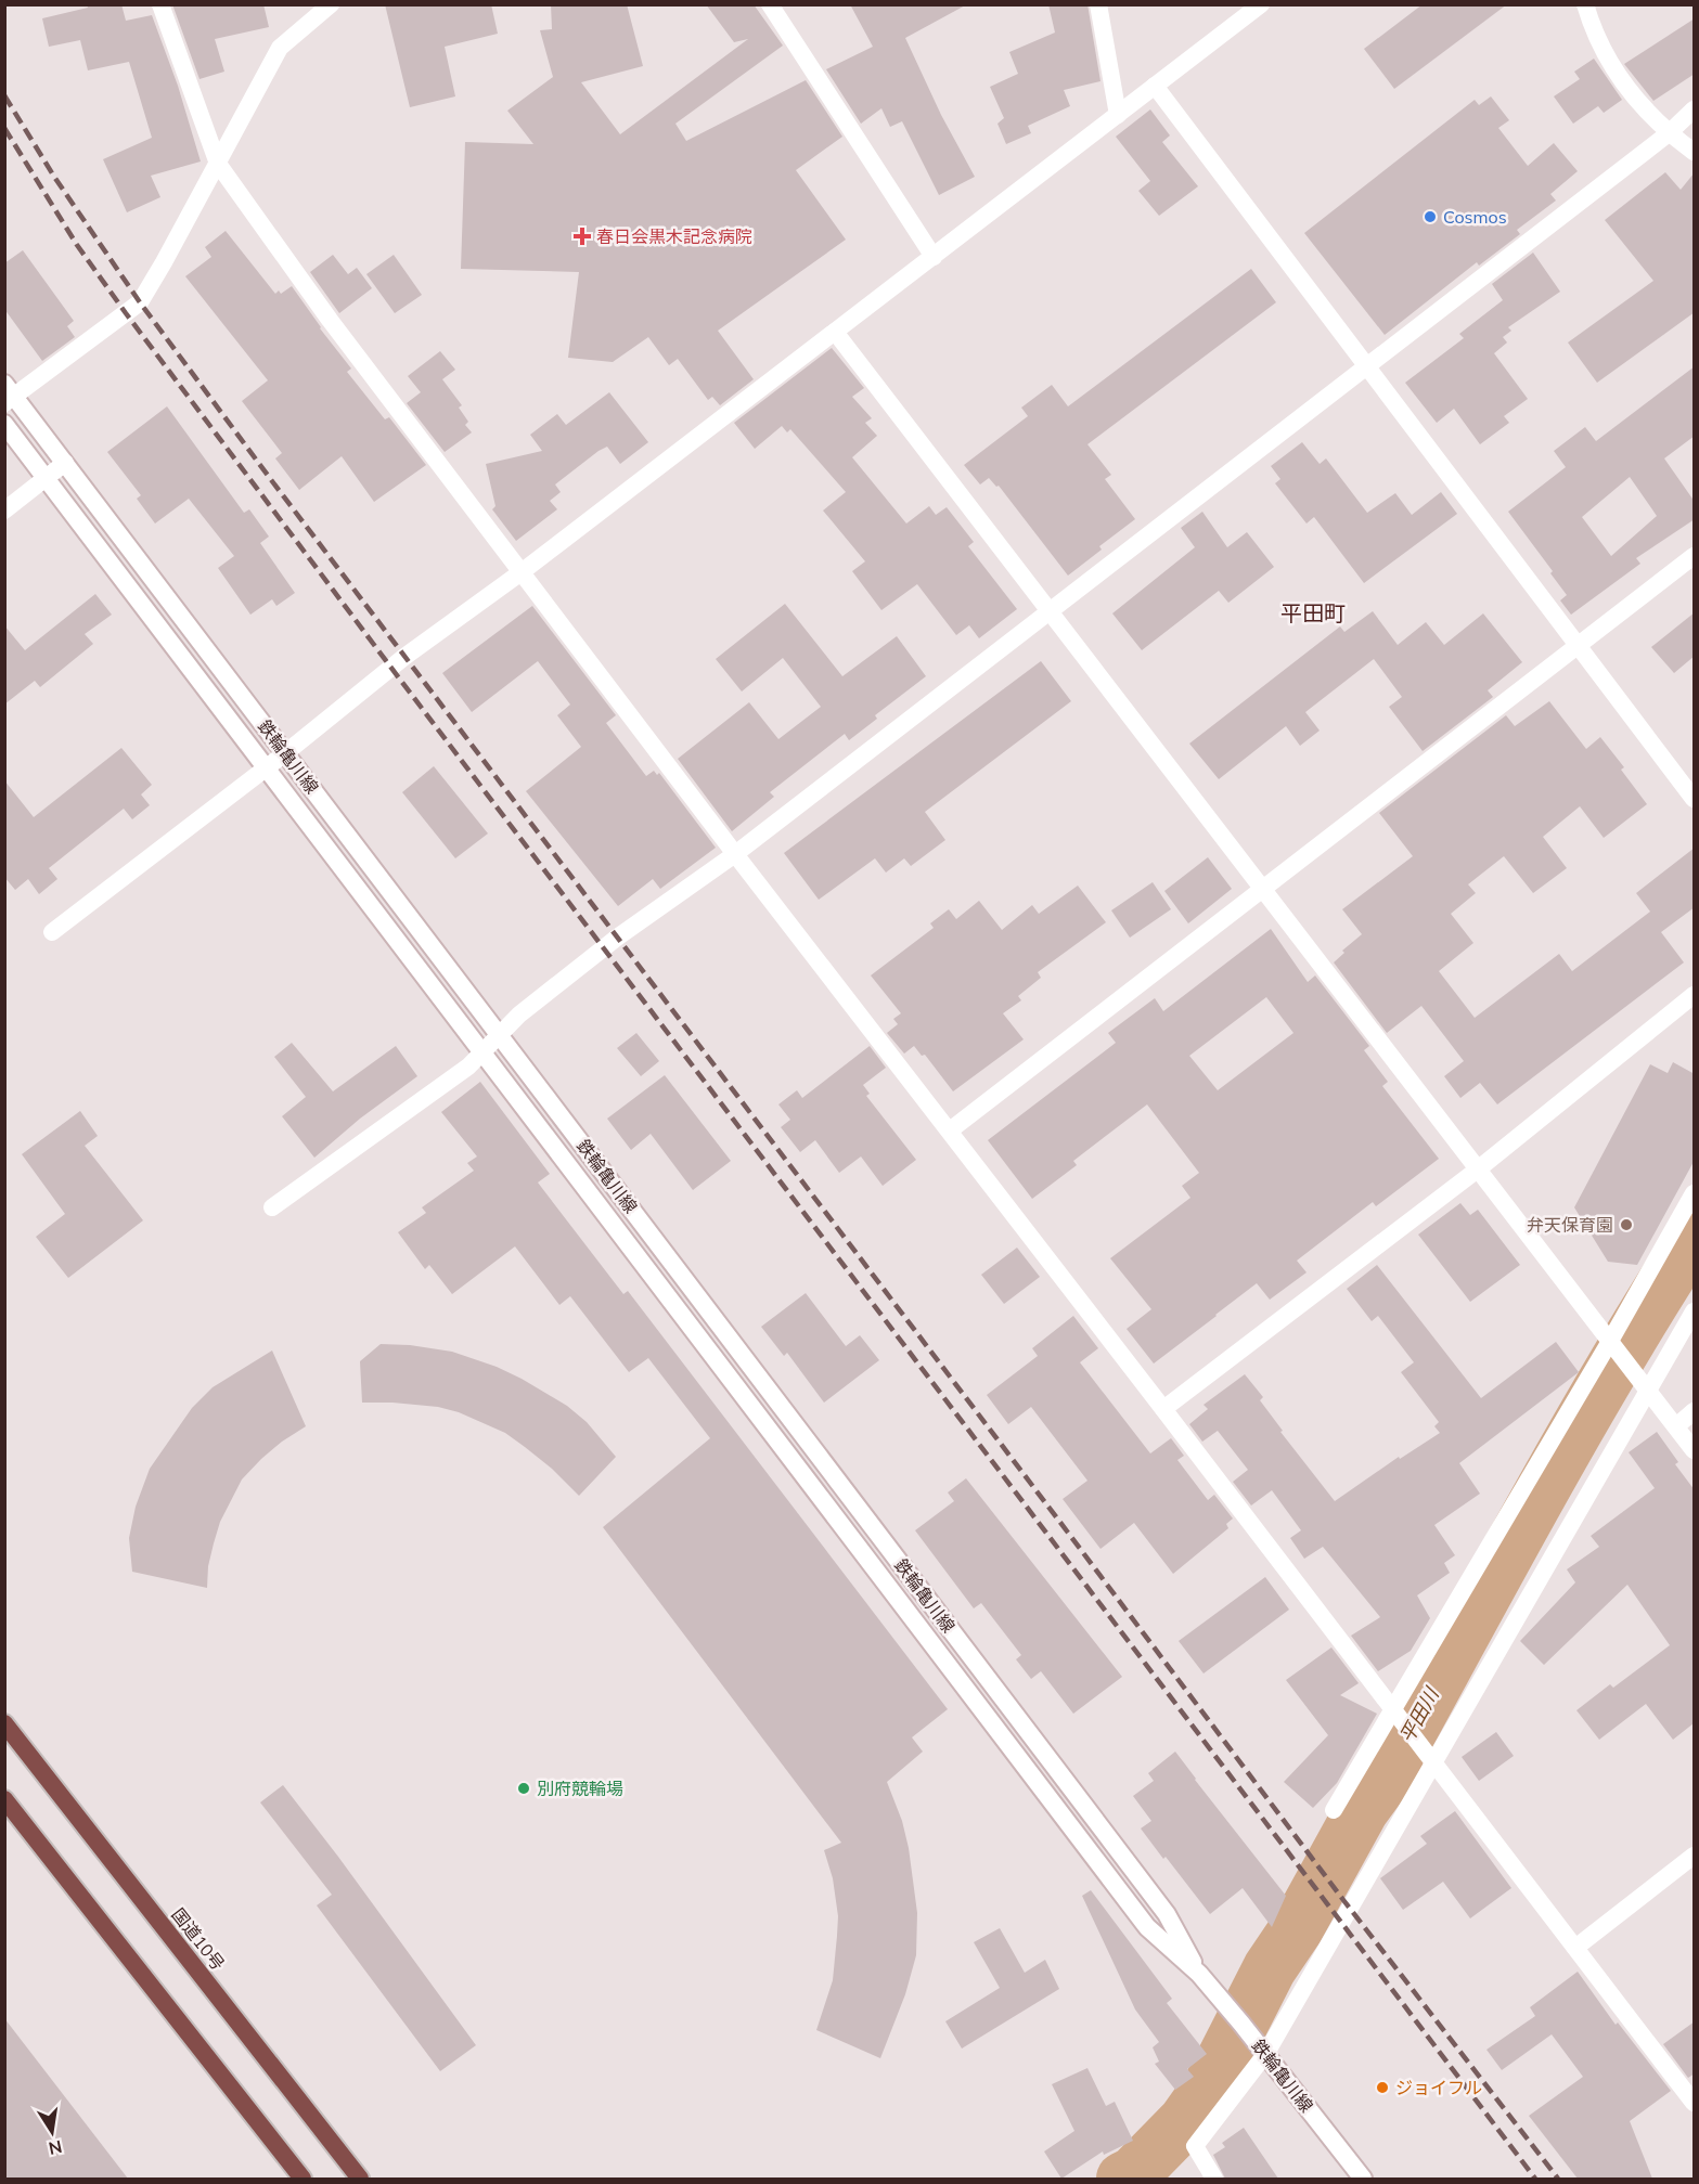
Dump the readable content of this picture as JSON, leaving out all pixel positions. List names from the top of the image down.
{
  "streets": {
    "highway": ["国道10号"],
    "street": ["鉄輪亀川線"]
  },
  "districts": ["平田町"],
  "water": ["平田川"],
  "places": {
    "other": [
      "Cosmos",
      "弁天保育園",
      "別府競輪場",
      "ジョイフル"
    ],
    "health": ["春日会黒木記念病院"]
  },
  "north": "bottom"
}
